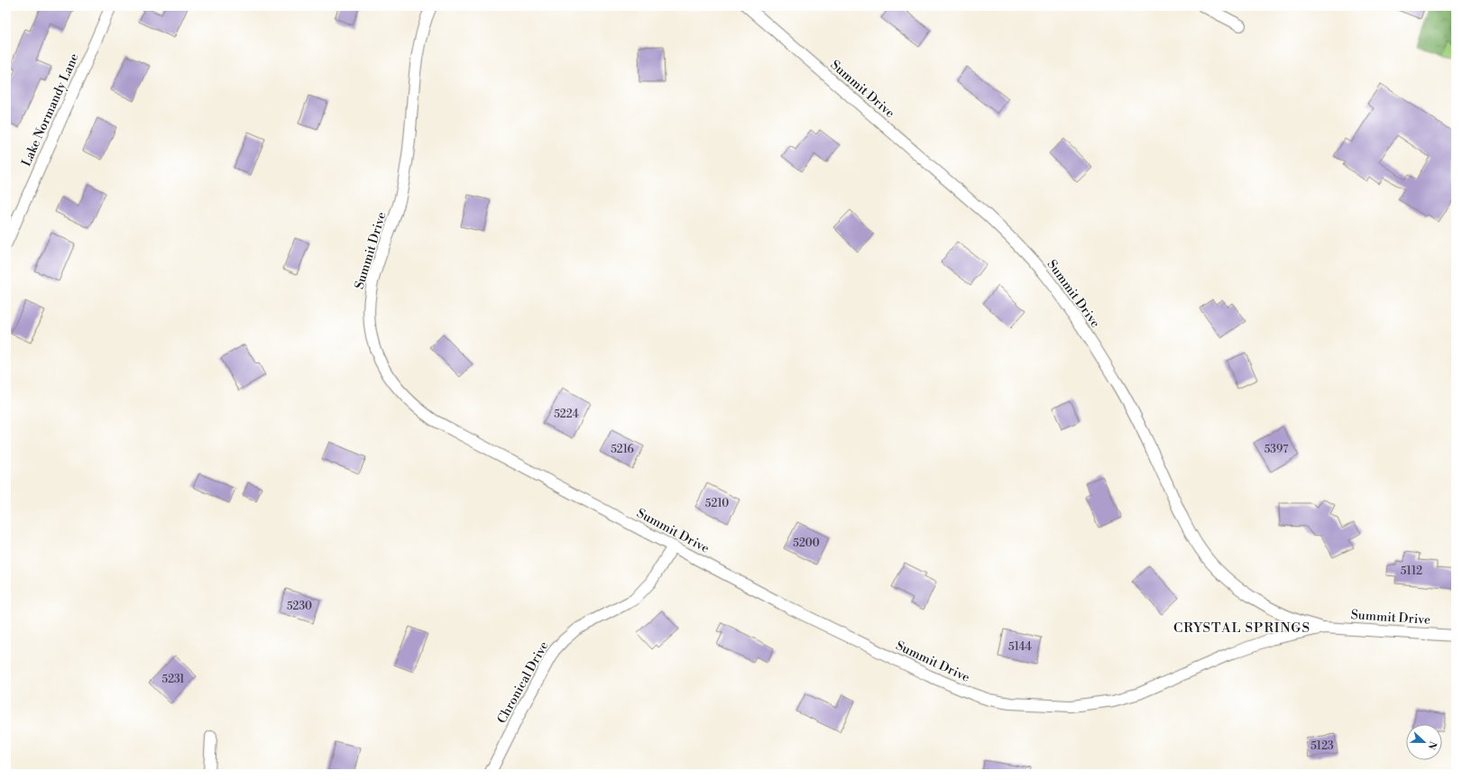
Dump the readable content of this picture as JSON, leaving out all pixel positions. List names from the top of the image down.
{
  "streets": {
    "street": ["Summit Drive", "Lake Normandy Lane", "Chronical Drive"]
  },
  "crossings": [
    ["Summit Drive", "Chronical Drive"]
  ],
  "districts": ["CRYSTAL SPRINGS"],
  "house_numbers": [
    "5224",
    "5216",
    "5397",
    "5210",
    "5200",
    "5112",
    "5230",
    "5144",
    "5231",
    "5123"
  ],
  "north": "right"
}
